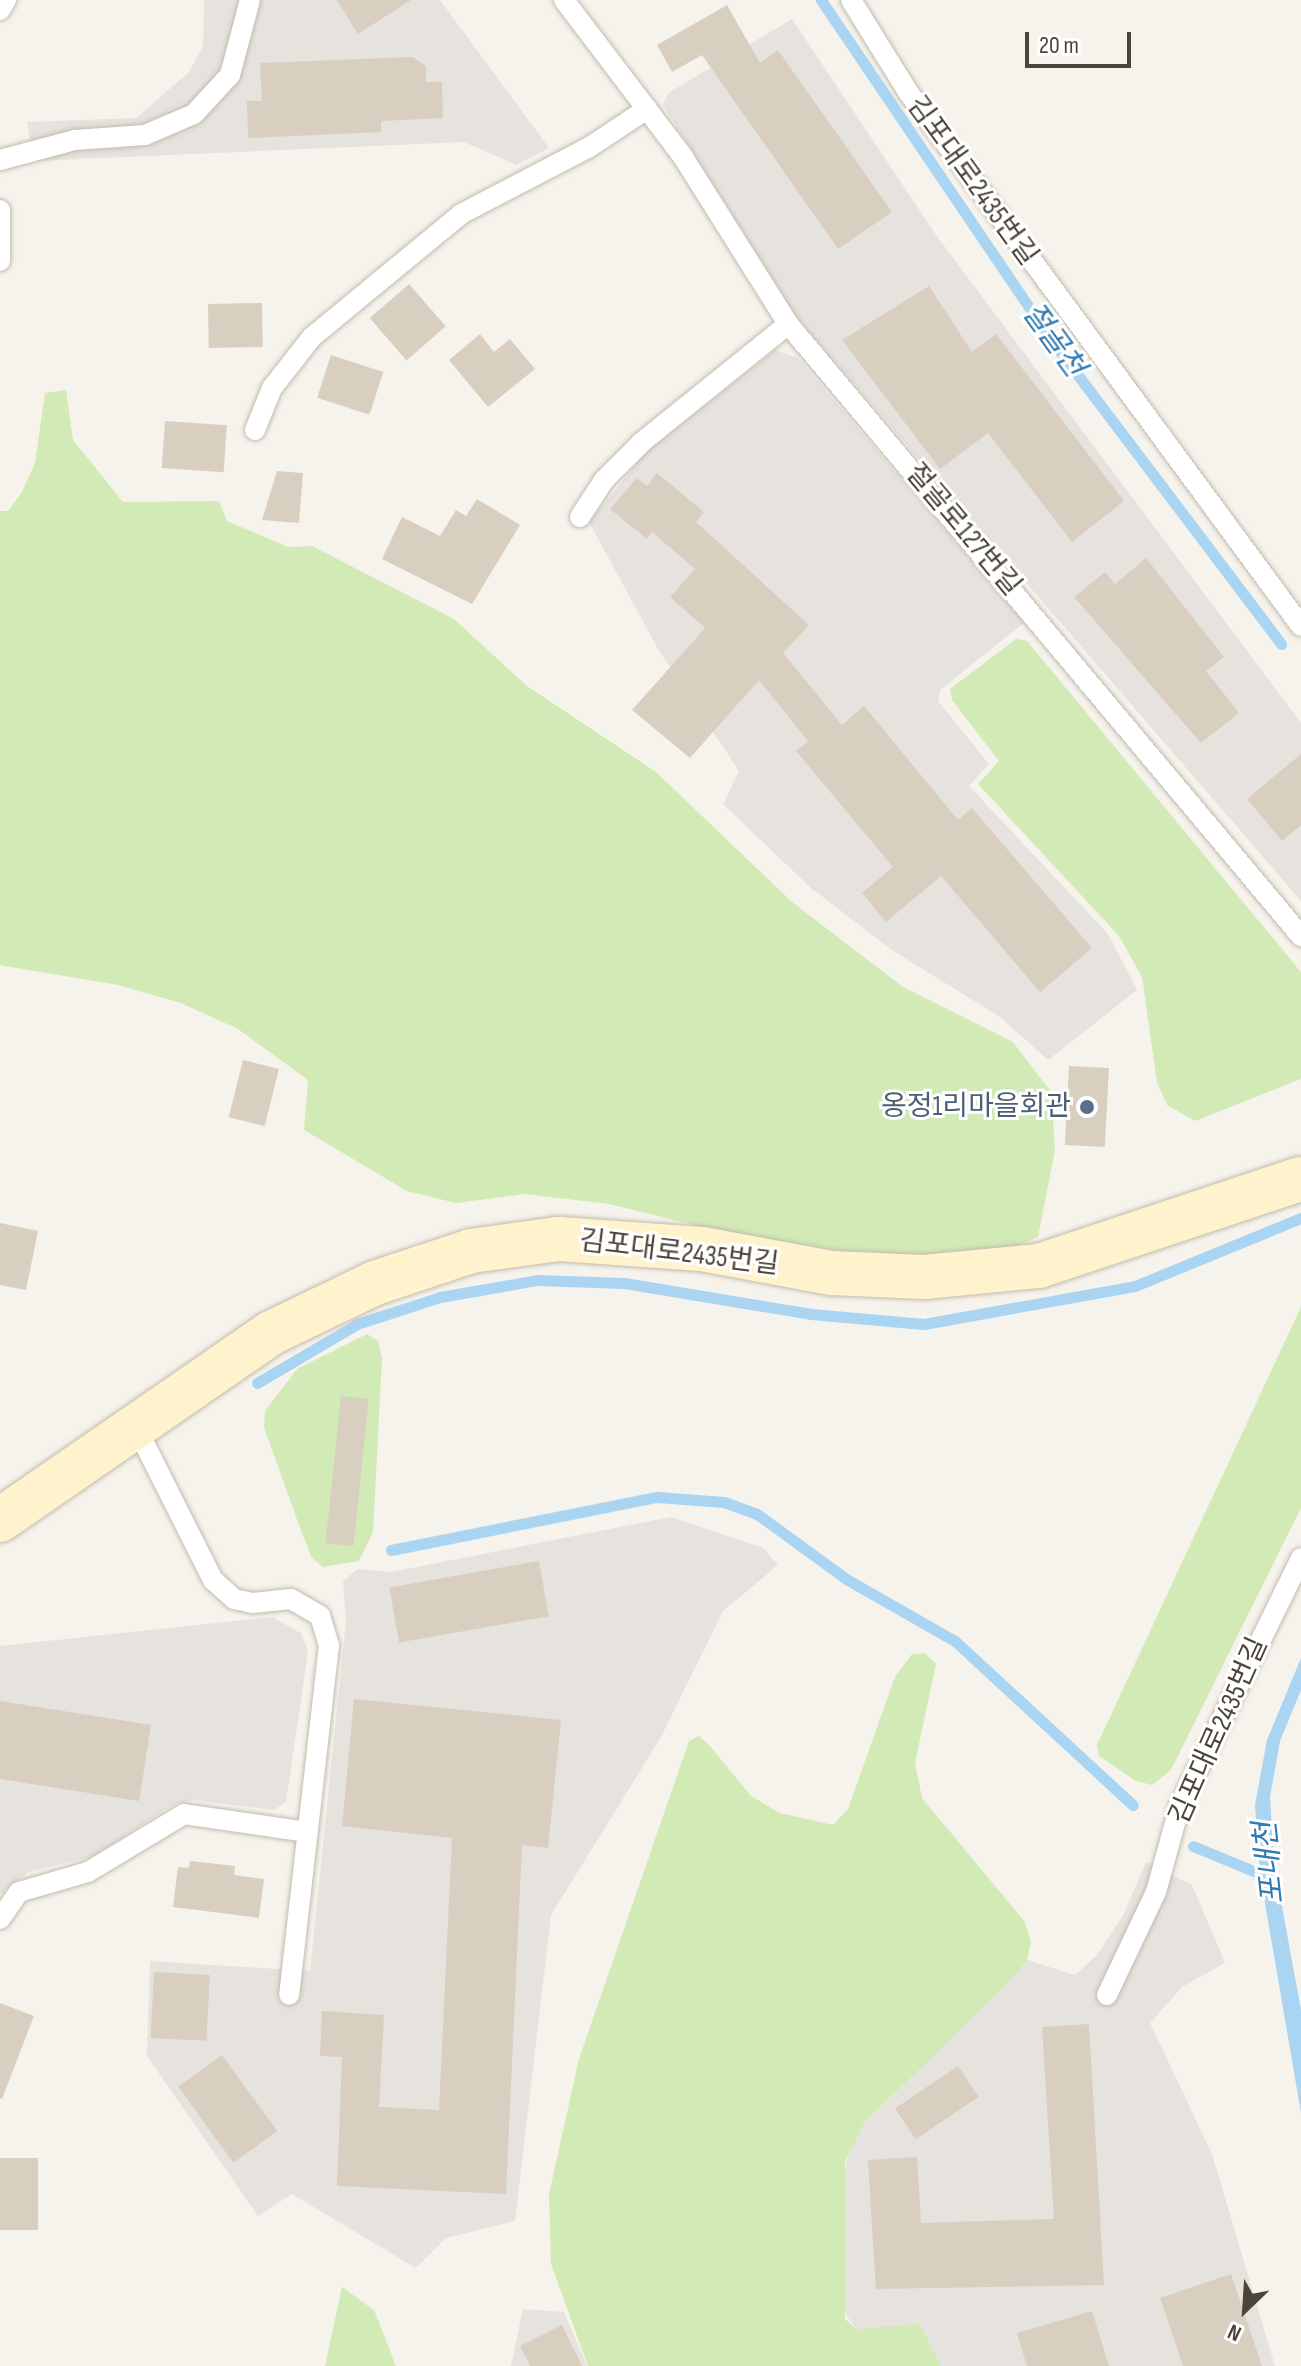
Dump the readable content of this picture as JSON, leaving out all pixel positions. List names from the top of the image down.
{
  "streets": {
    "street": ["김포대로2435번길"],
    "lane": ["절골로127번길"]
  },
  "water": ["절골천", "포내천"],
  "places": ["옹정1리마을회관"],
  "scale_bar": "20 m",
  "north": "bottom left"
}
